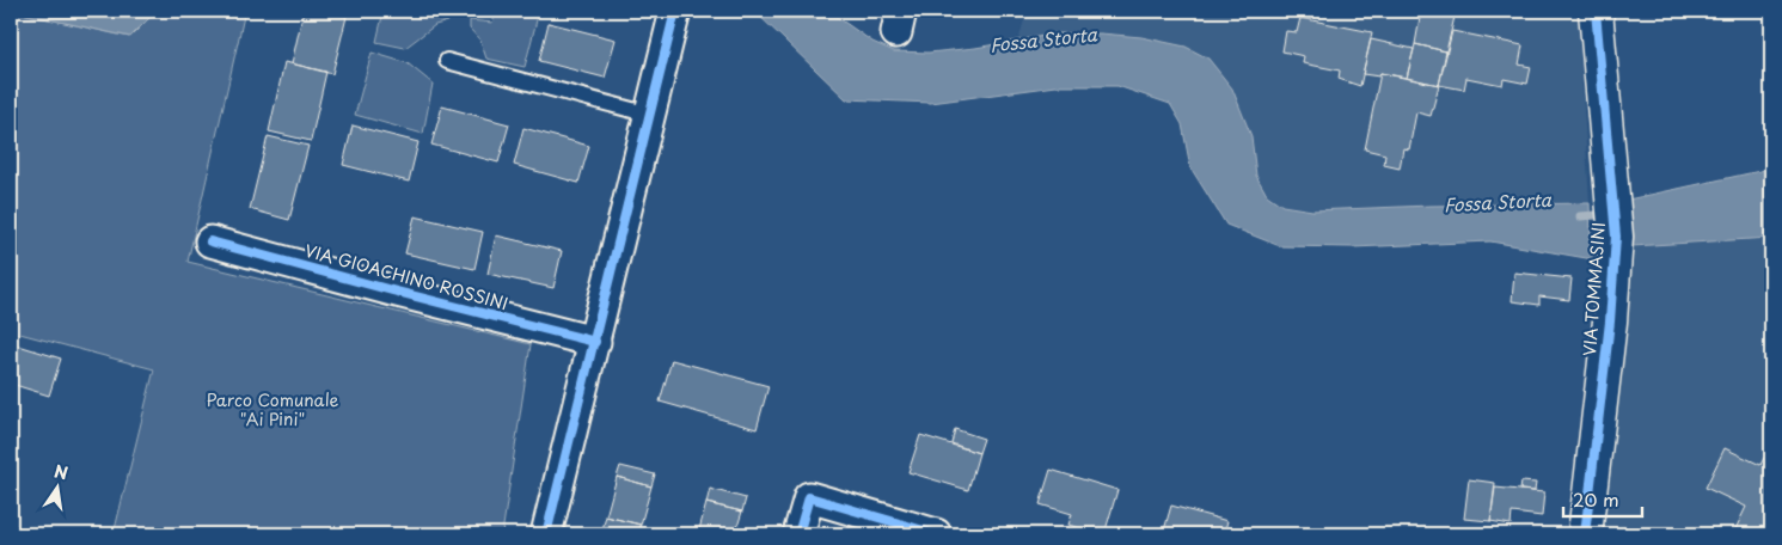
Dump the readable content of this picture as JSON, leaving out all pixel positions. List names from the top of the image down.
{
  "streets": {
    "street": ["VIA GIOACHINO ROSSINI", "VIA TOMMASINI"]
  },
  "water": ["Fossa Storta"],
  "parks": ["Parco Comunale \"Ai Pini\""],
  "scale_bar": "20 m",
  "north": "top"
}
